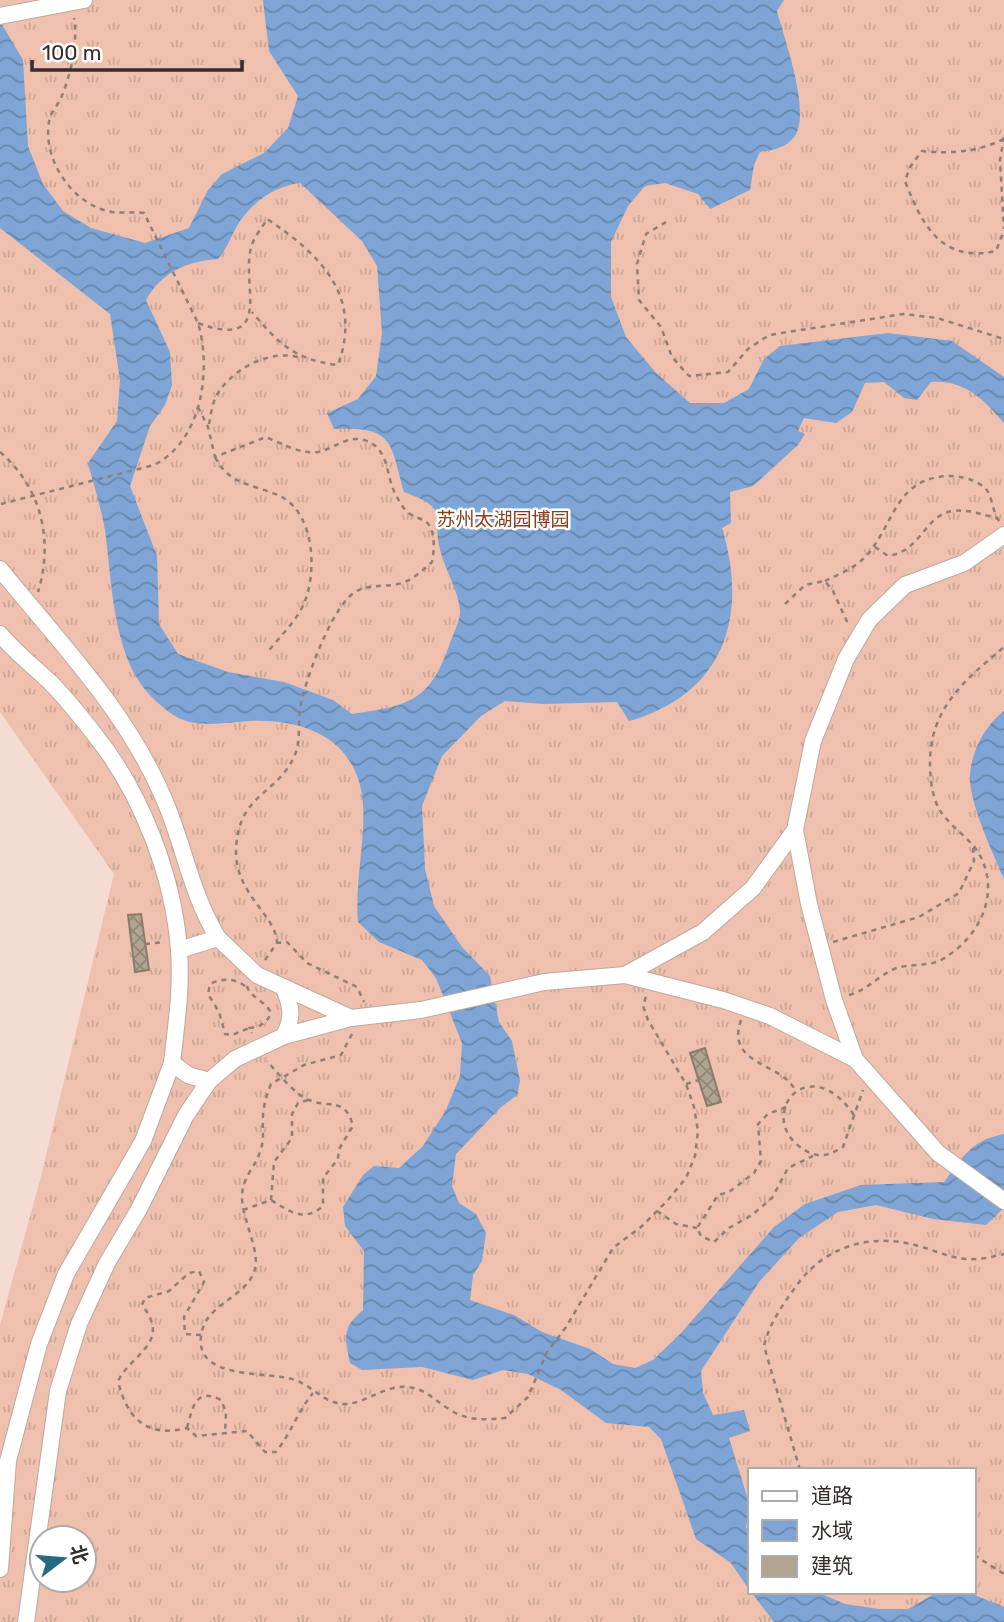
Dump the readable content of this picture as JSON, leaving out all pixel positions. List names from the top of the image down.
{
  "parks": ["苏州太湖园博园"],
  "legend": ["道路", "水域", "建筑"],
  "scale_bar": "100 m",
  "north": "right"
}
